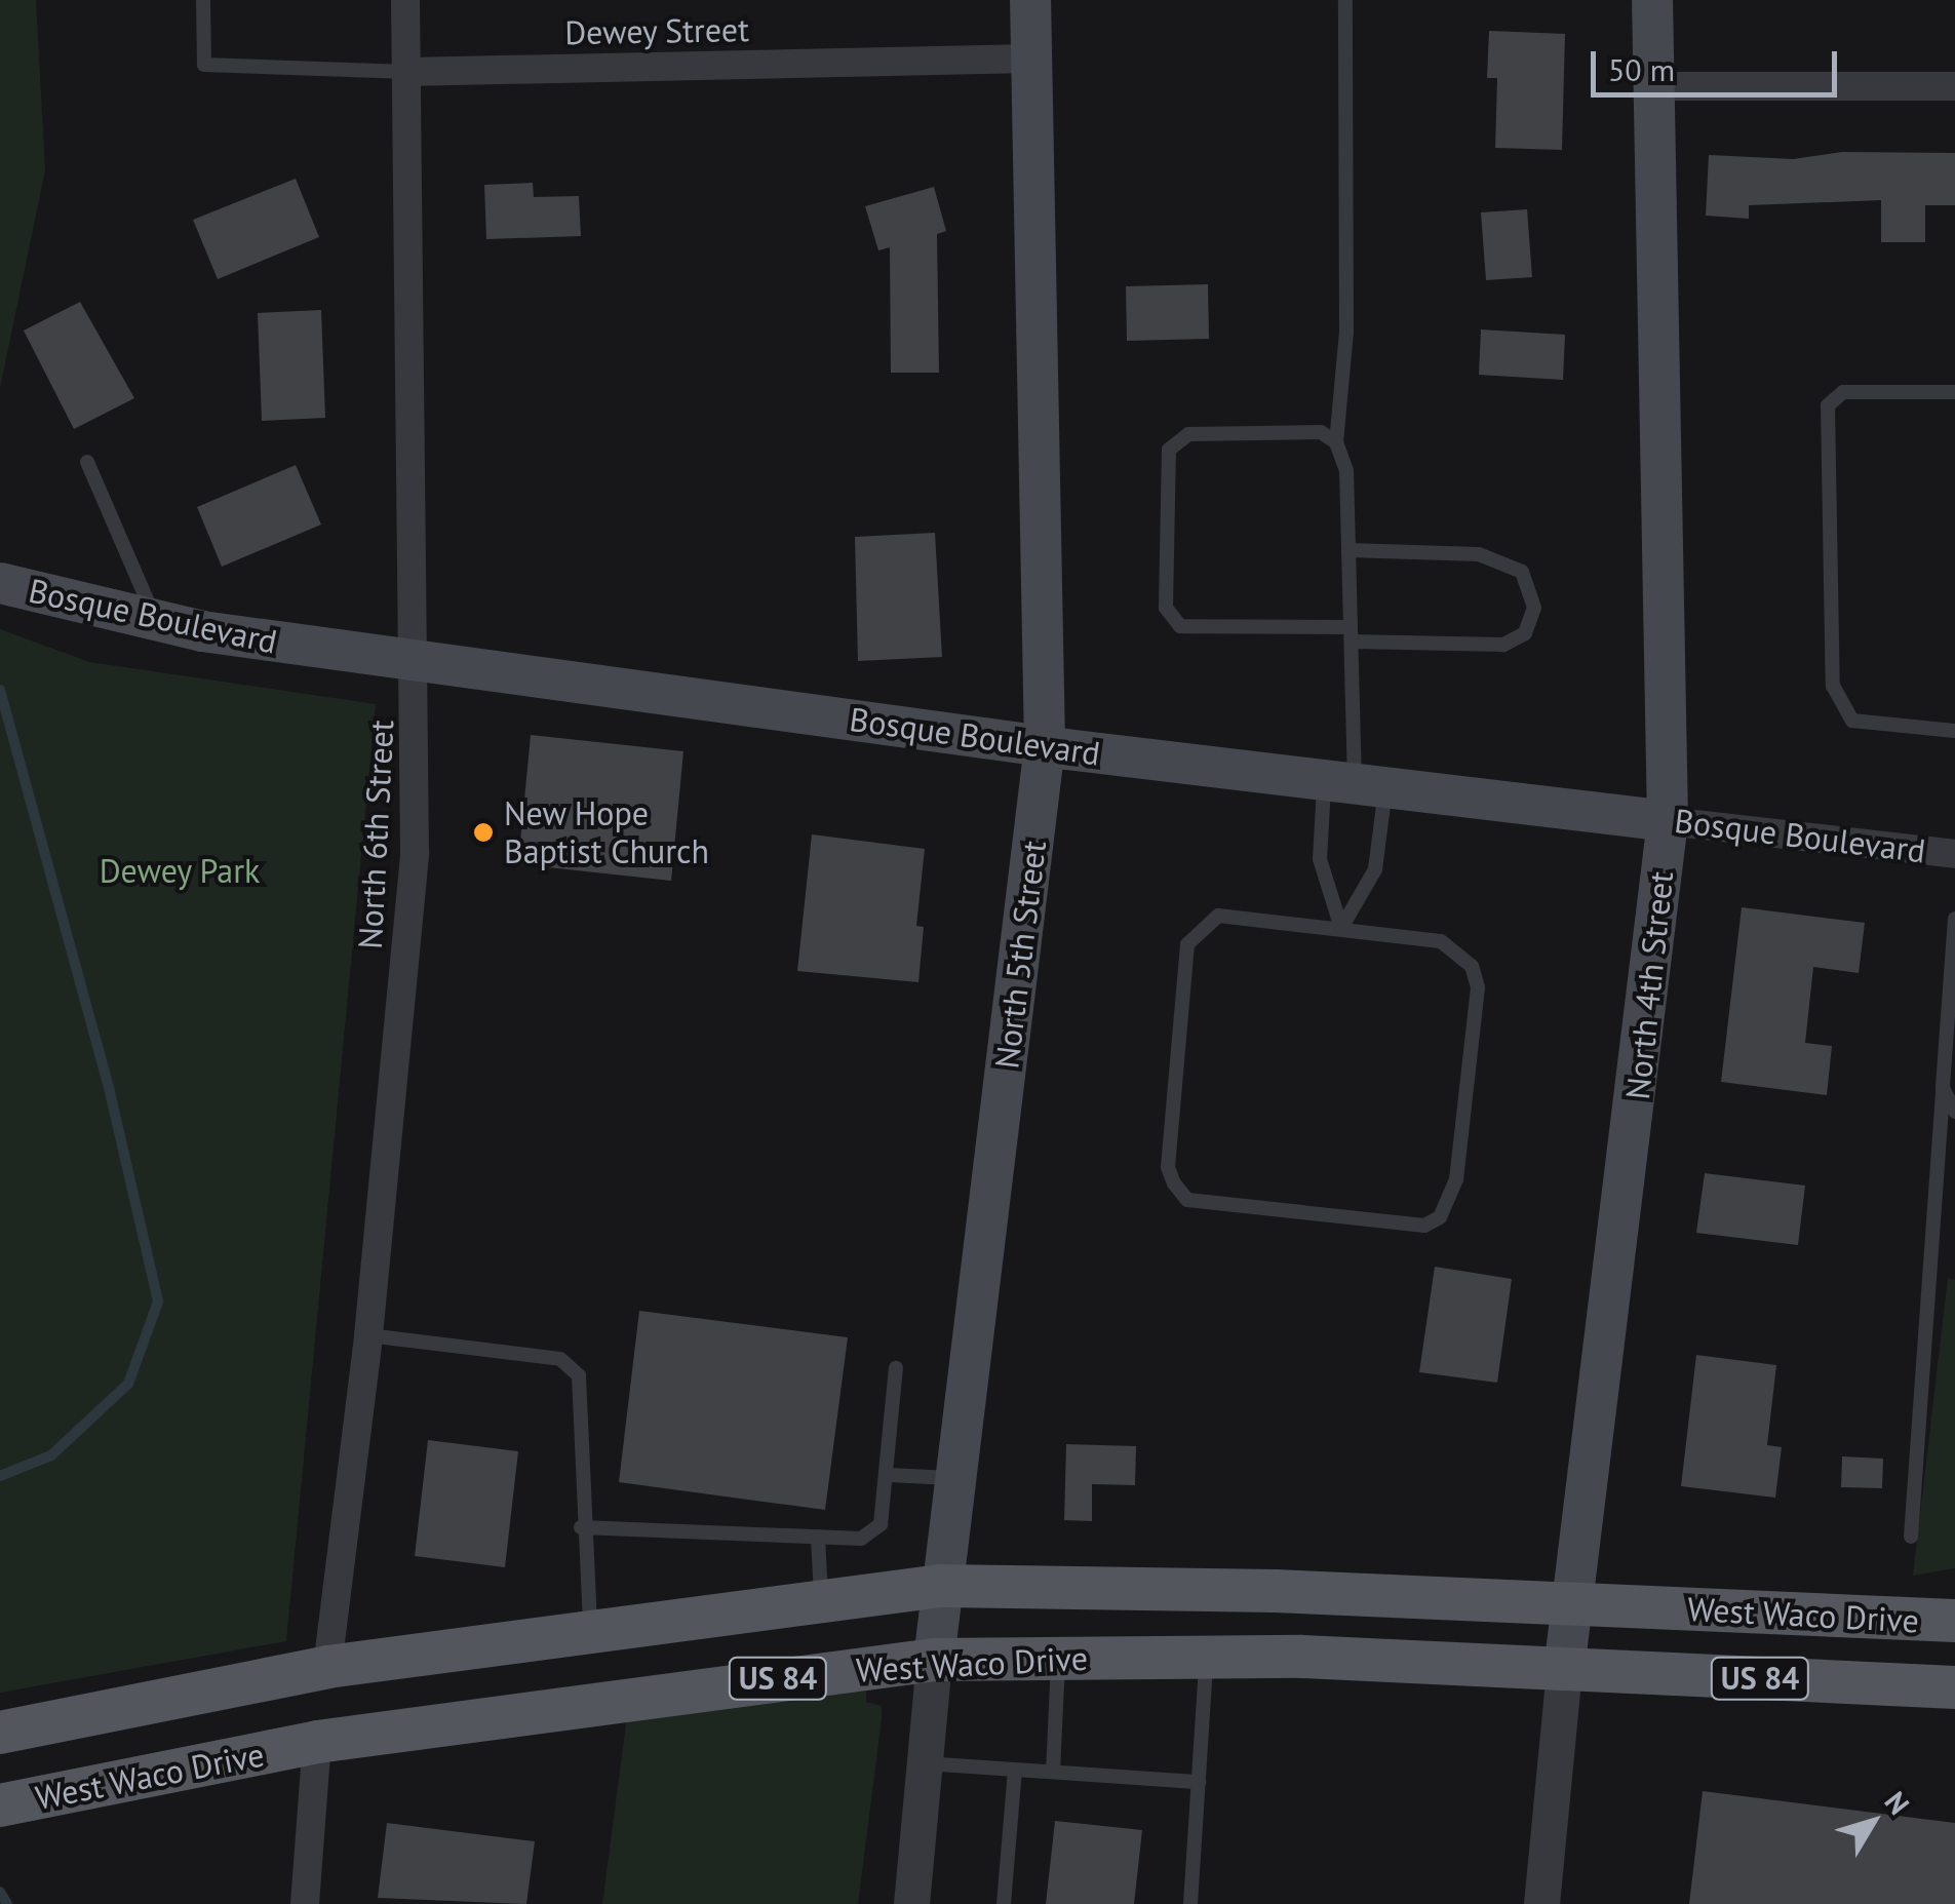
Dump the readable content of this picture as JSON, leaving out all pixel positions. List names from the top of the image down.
{
  "streets": {
    "main road": [
      "Bosque Boulevard",
      "North 5th Street",
      "North 4th Street",
      "West Waco Drive",
      "US 84"
    ],
    "street": ["Dewey Street", "North 6th Street"]
  },
  "crossings": [
    ["Dewey Street", "North 6th Street"],
    ["Dewey Street", "North 5th Street"],
    ["Bosque Boulevard", "North 6th Street"],
    ["Bosque Boulevard", "North 5th Street"],
    ["Bosque Boulevard", "North 4th Street"],
    ["North 6th Street", "West Waco Drive"],
    ["North 5th Street", "West Waco Drive"],
    ["North 4th Street", "West Waco Drive"]
  ],
  "parks": ["Dewey Park"],
  "places": ["New Hope Baptist Church"],
  "scale_bar": "50 m",
  "north": "top right"
}
